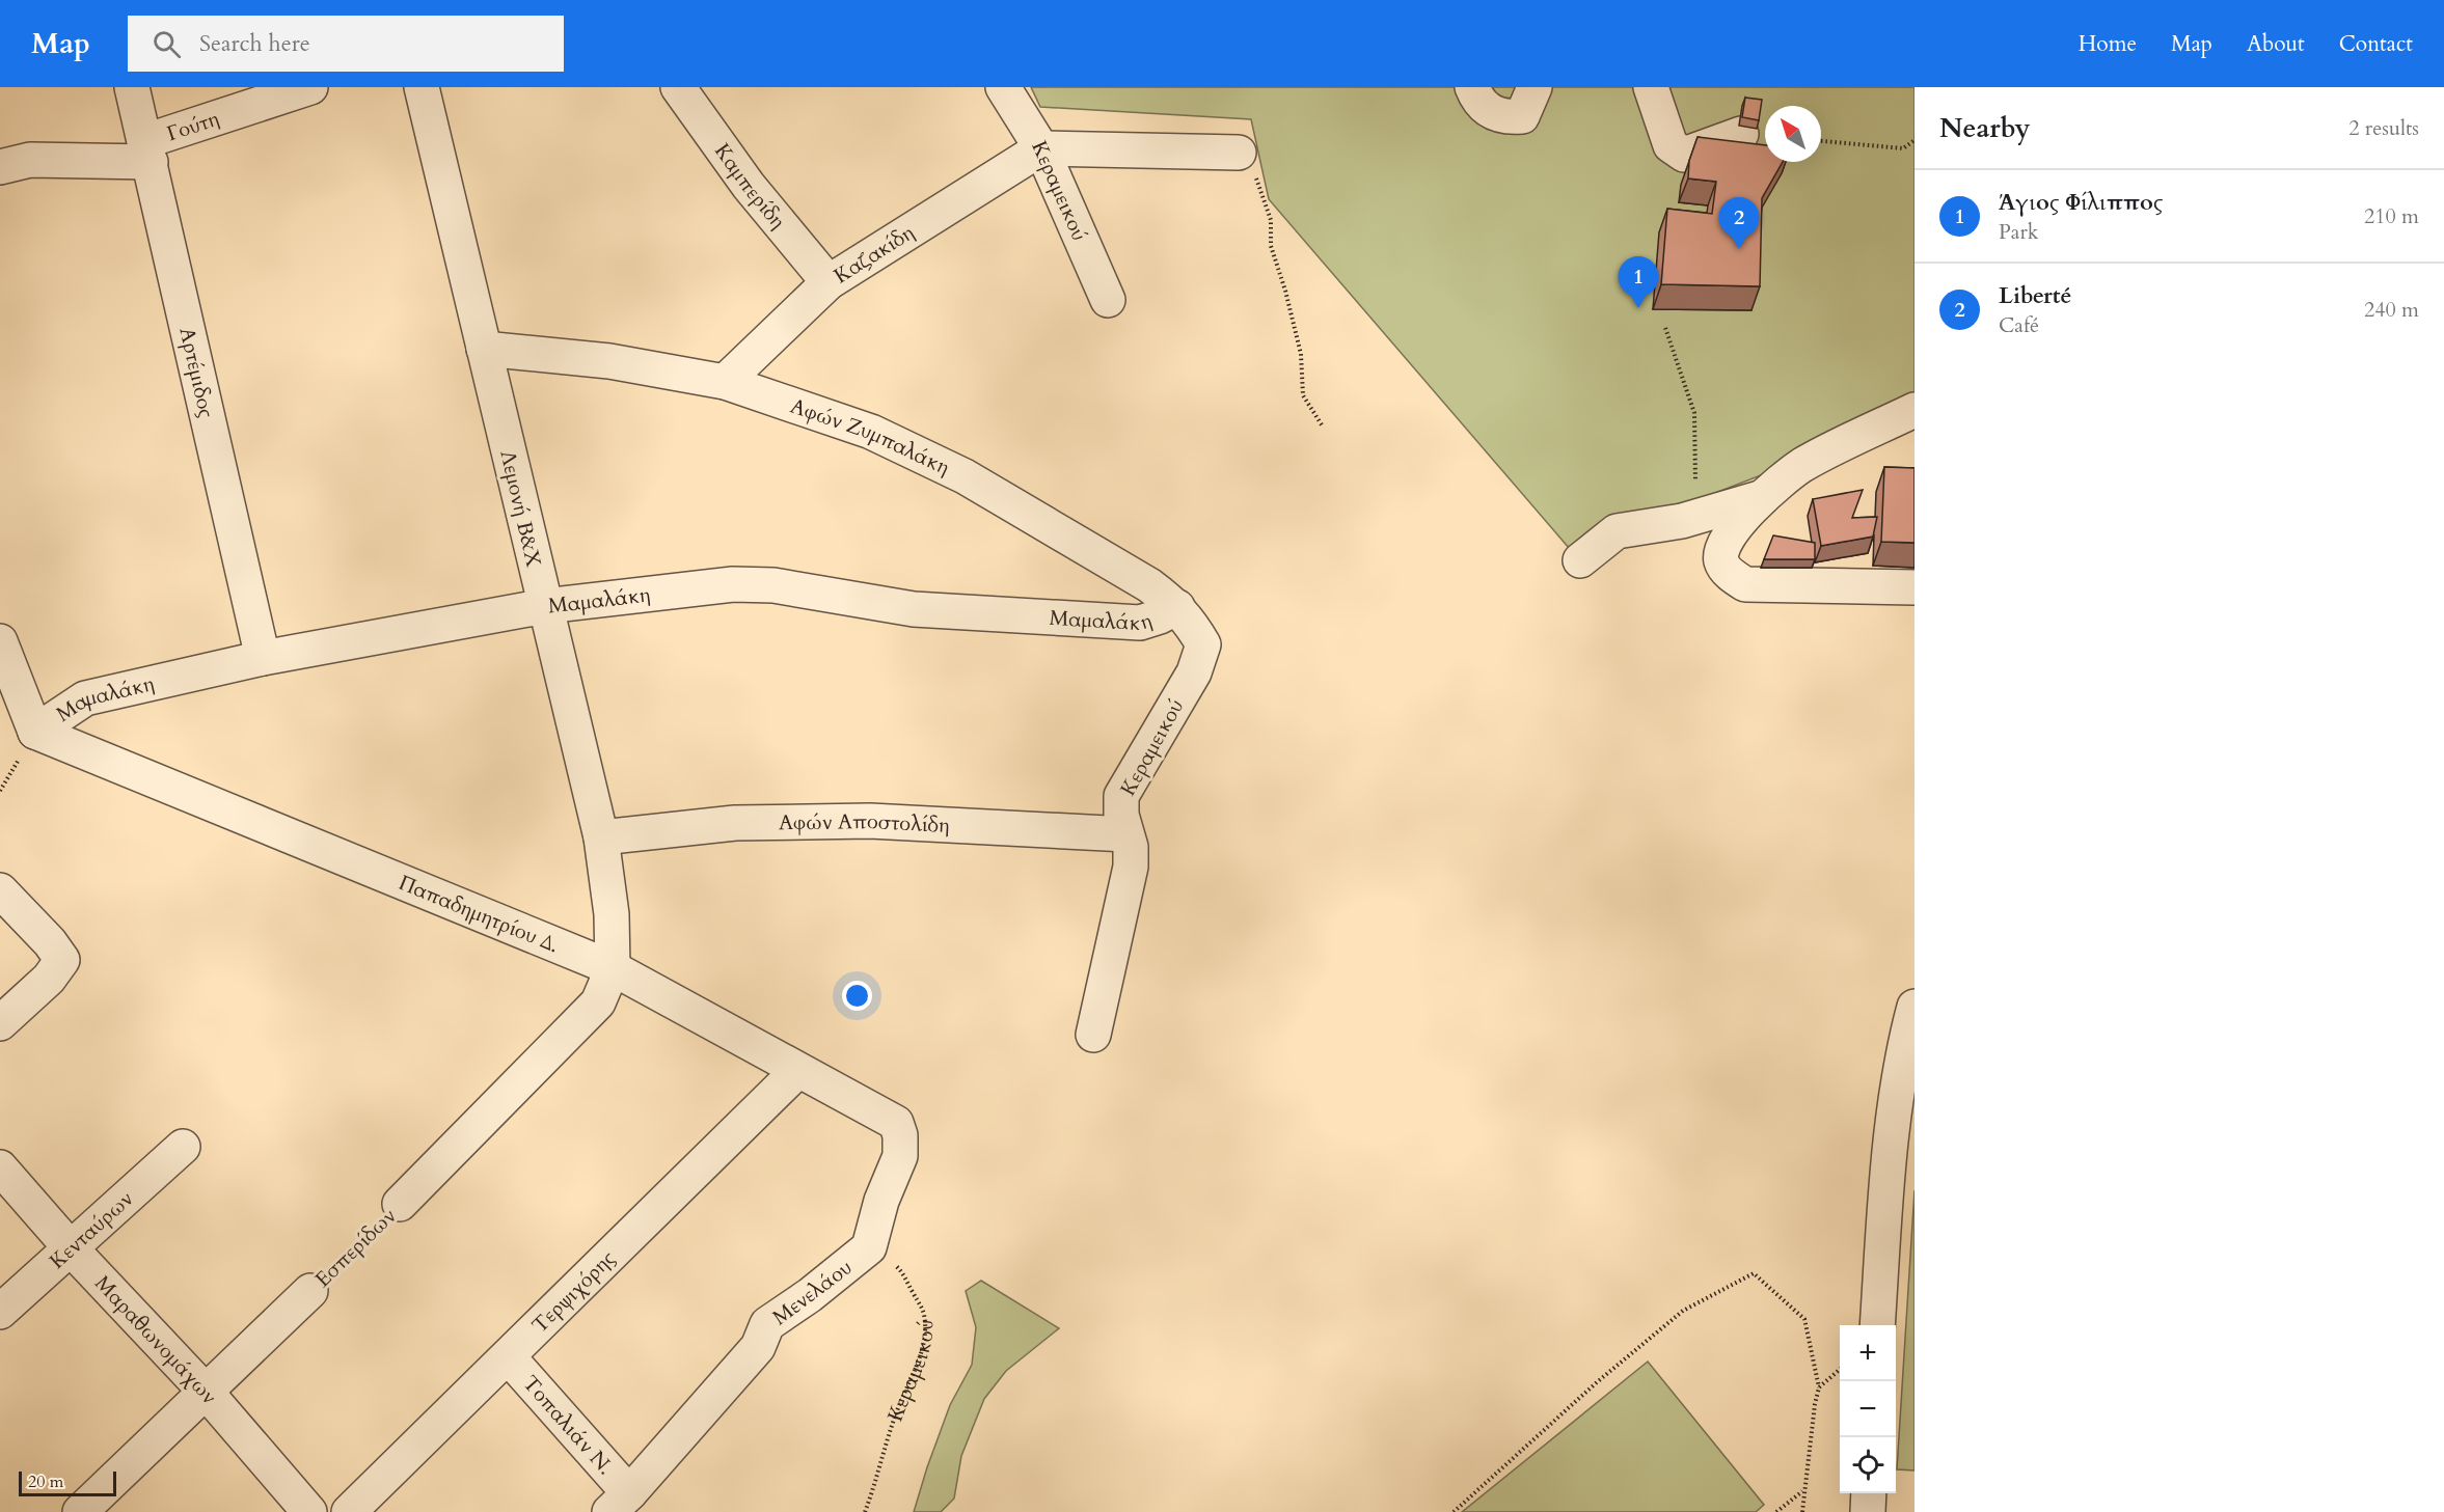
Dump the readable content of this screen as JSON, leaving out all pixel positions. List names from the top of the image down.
{
  "streets": {
    "street": [
      "Γούτη",
      "Καμπερίδη",
      "Κεραμεικού",
      "Καζακίδη",
      "Αρτέμιδος",
      "Αφών Ζυμπαλάκη",
      "Λεμονή Β&Χ",
      "Μαμαλάκη",
      "Αφών Αποστολίδη",
      "Παπαδημητρίου Δ.",
      "Κενταύρων",
      "Εσπερίδων",
      "Τερψιχόρης",
      "Μενελάου",
      "Μαραθωνομάχων",
      "Τοπαλιάν Ν."
    ]
  },
  "crossings": [
    ["Γούτη", "Αρτέμιδος"],
    ["Καμπερίδη", "Καζακίδη"],
    ["Κεραμεικού", "Καζακίδη"],
    ["Κεραμεικού", "Αφών Ζυμπαλάκη"],
    ["Κεραμεικού", "Αφών Αποστολίδη"],
    ["Κεραμεικού", "Μενελάου"],
    ["Καζακίδη", "Αφών Ζυμπαλάκη"],
    ["Αρτέμιδος", "Μαμαλάκη"],
    ["Αφών Ζυμπαλάκη", "Λεμονή Β&Χ"],
    ["Αφών Ζυμπαλάκη", "Μαμαλάκη"],
    ["Λεμονή Β&Χ", "Μαμαλάκη"],
    ["Λεμονή Β&Χ", "Αφών Αποστολίδη"],
    ["Λεμονή Β&Χ", "Παπαδημητρίου Δ."],
    ["Λεμονή Β&Χ", "Εσπερίδων"],
    ["Μαμαλάκη", "Παπαδημητρίου Δ."],
    ["Παπαδημητρίου Δ.", "Εσπερίδων"],
    ["Παπαδημητρίου Δ.", "Τερψιχόρης"],
    ["Παπαδημητρίου Δ.", "Μενελάου"],
    ["Κενταύρων", "Μαραθωνομάχων"],
    ["Εσπερίδων", "Μαραθωνομάχων"],
    ["Τερψιχόρης", "Τοπαλιάν Ν."],
    ["Μενελάου", "Τοπαλιάν Ν."]
  ],
  "scale_bar": "20 m",
  "north": "top left",
  "page": {
    "header": "Map",
    "search": "Search here",
    "nav": [
      "Home",
      "Map",
      "About",
      "Contact"
    ],
    "heading": ["Nearby", "2 results"],
    "list": [
      {
        "mark": "1",
        "name": "Άγιος Φίλιππος",
        "note": "Park",
        "value": "210 m"
      },
      {
        "mark": "2",
        "name": "Liberté",
        "note": "Café",
        "value": "240 m"
      }
    ],
    "pins": ["2", "1"],
    "map_buttons": ["+", "−"],
    "scale": "20 m"
  }
}
